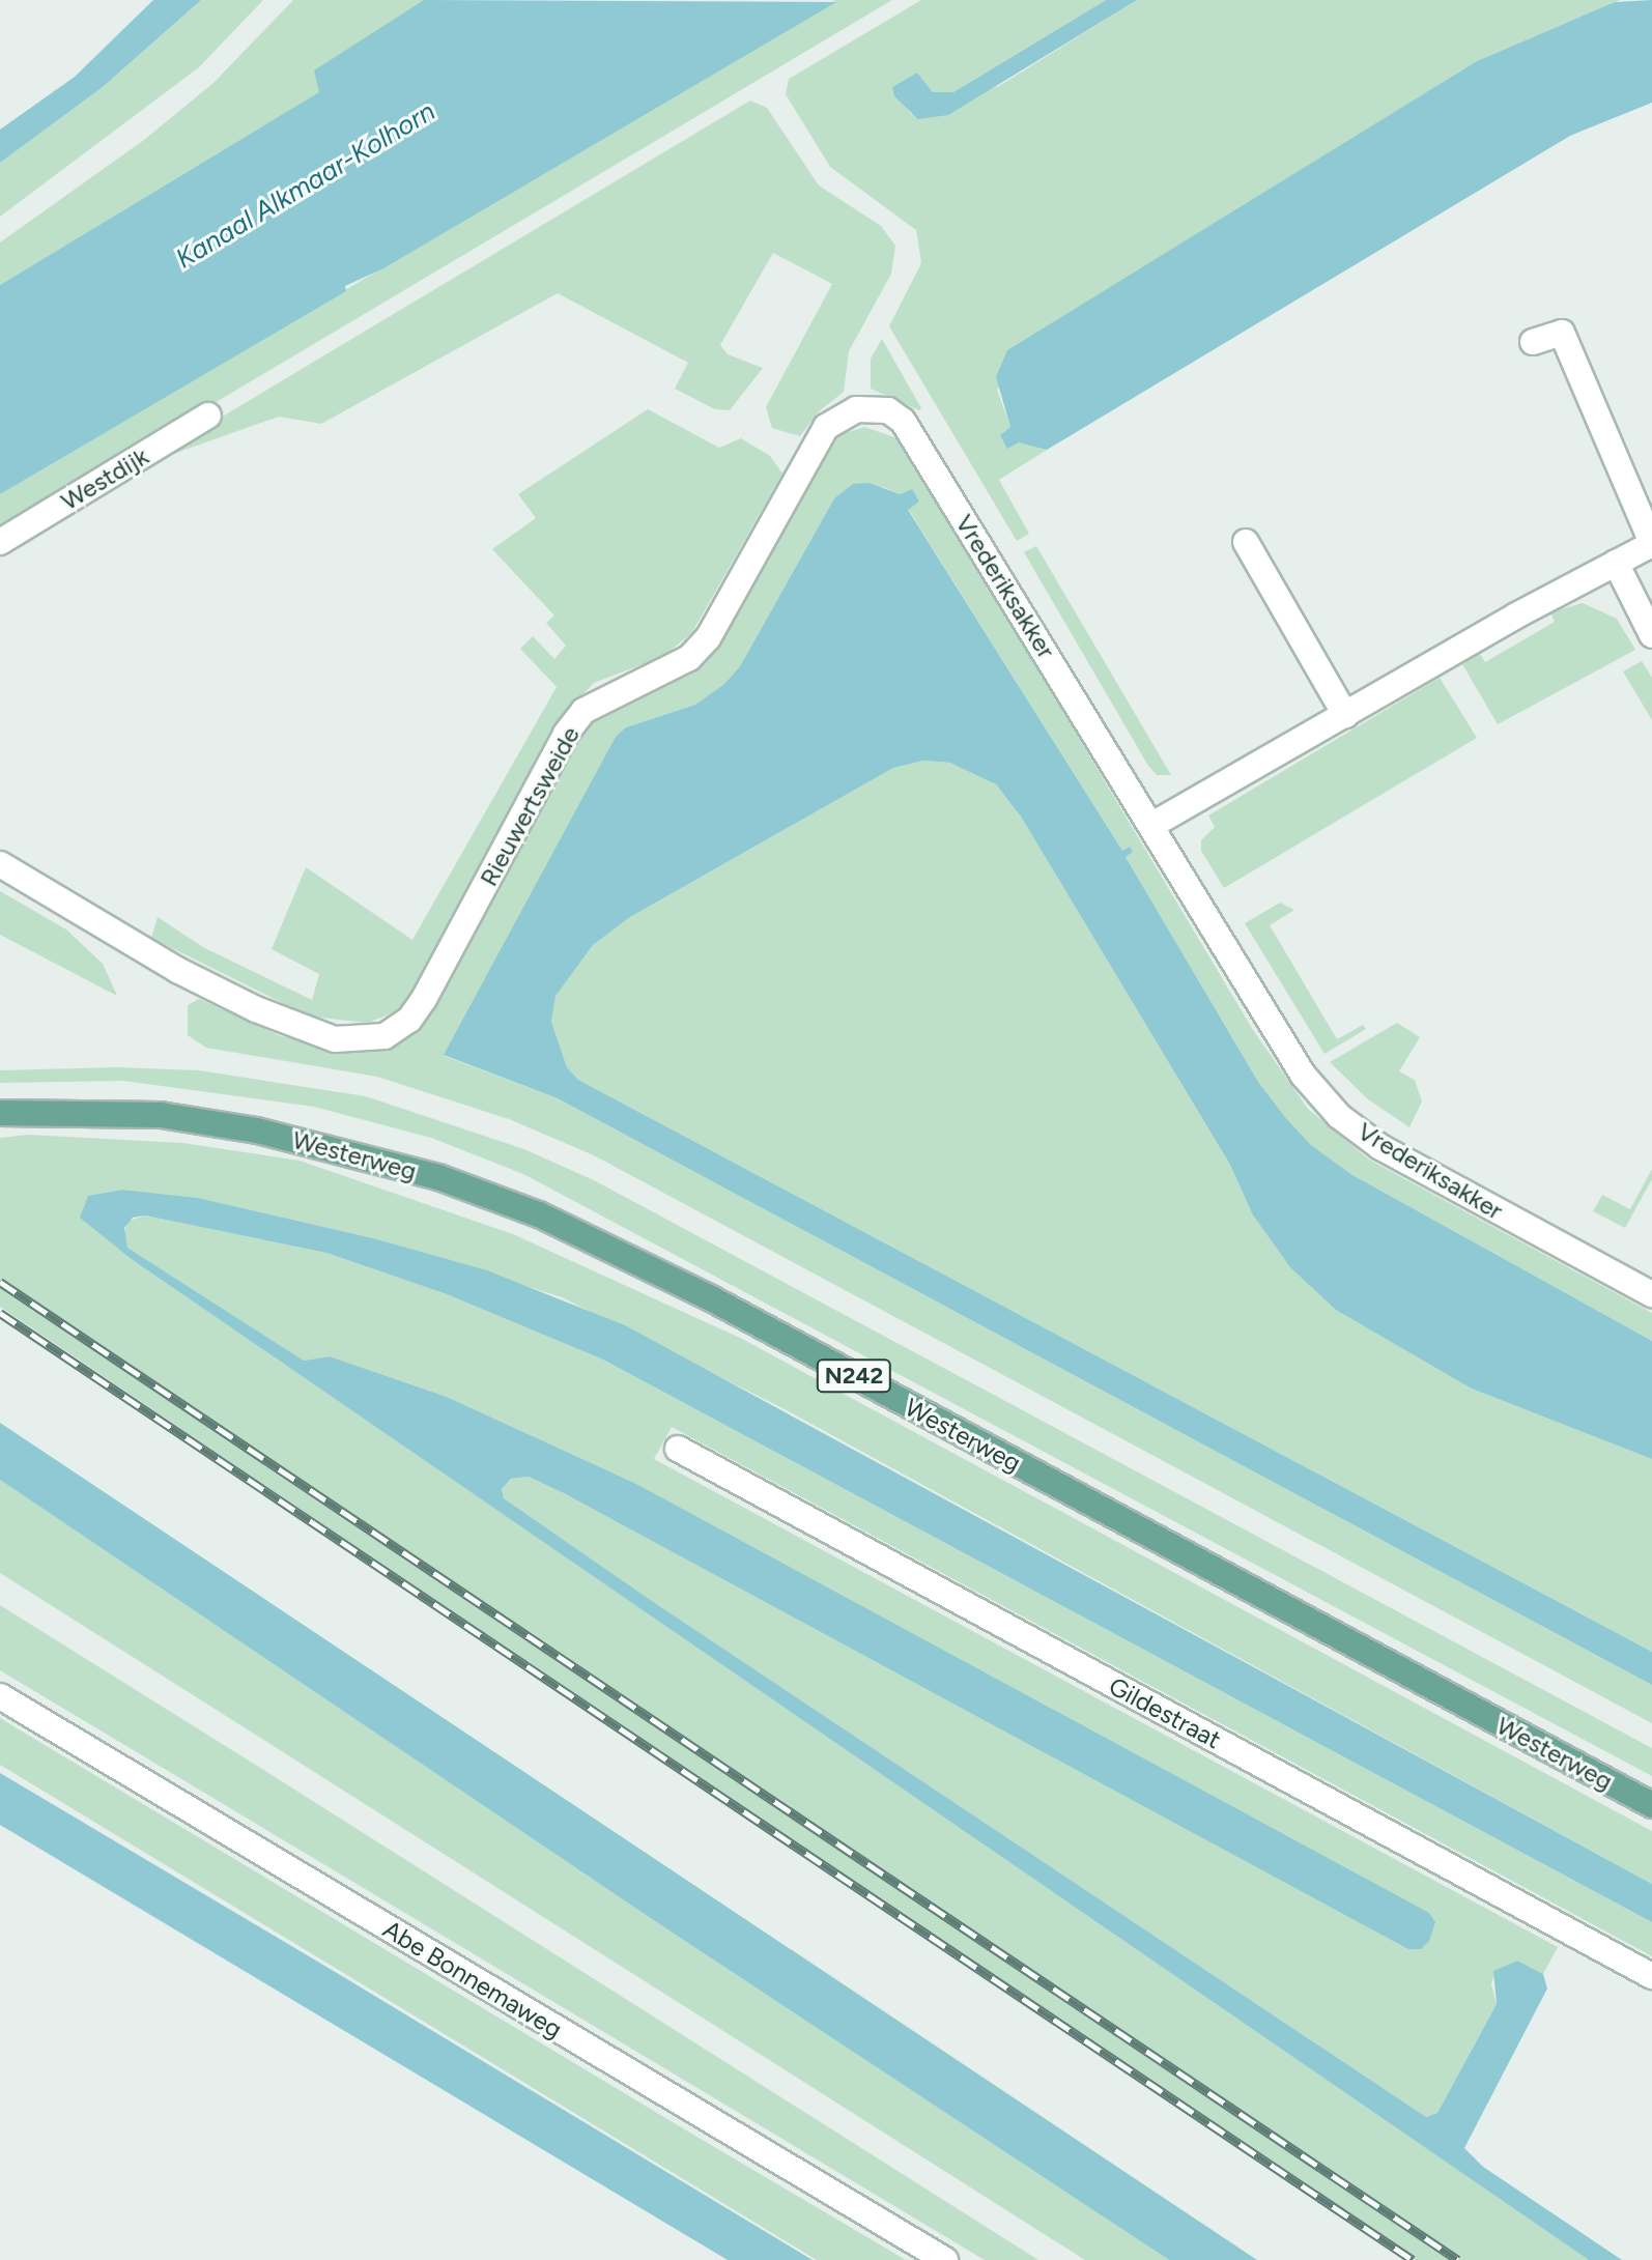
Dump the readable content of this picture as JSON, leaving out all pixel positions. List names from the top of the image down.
{
  "streets": {
    "main road": ["Westerweg", "N242"],
    "street": [
      "Westdijk",
      "Vrederiksakker",
      "Rieuwertsweide",
      "Gildestraat",
      "Abe Bonnemaweg"
    ]
  },
  "crossings": [
    ["Vrederiksakker", "Rieuwertsweide"]
  ],
  "water": ["Kanaal Alkmaar-Kolhorn"]
}
